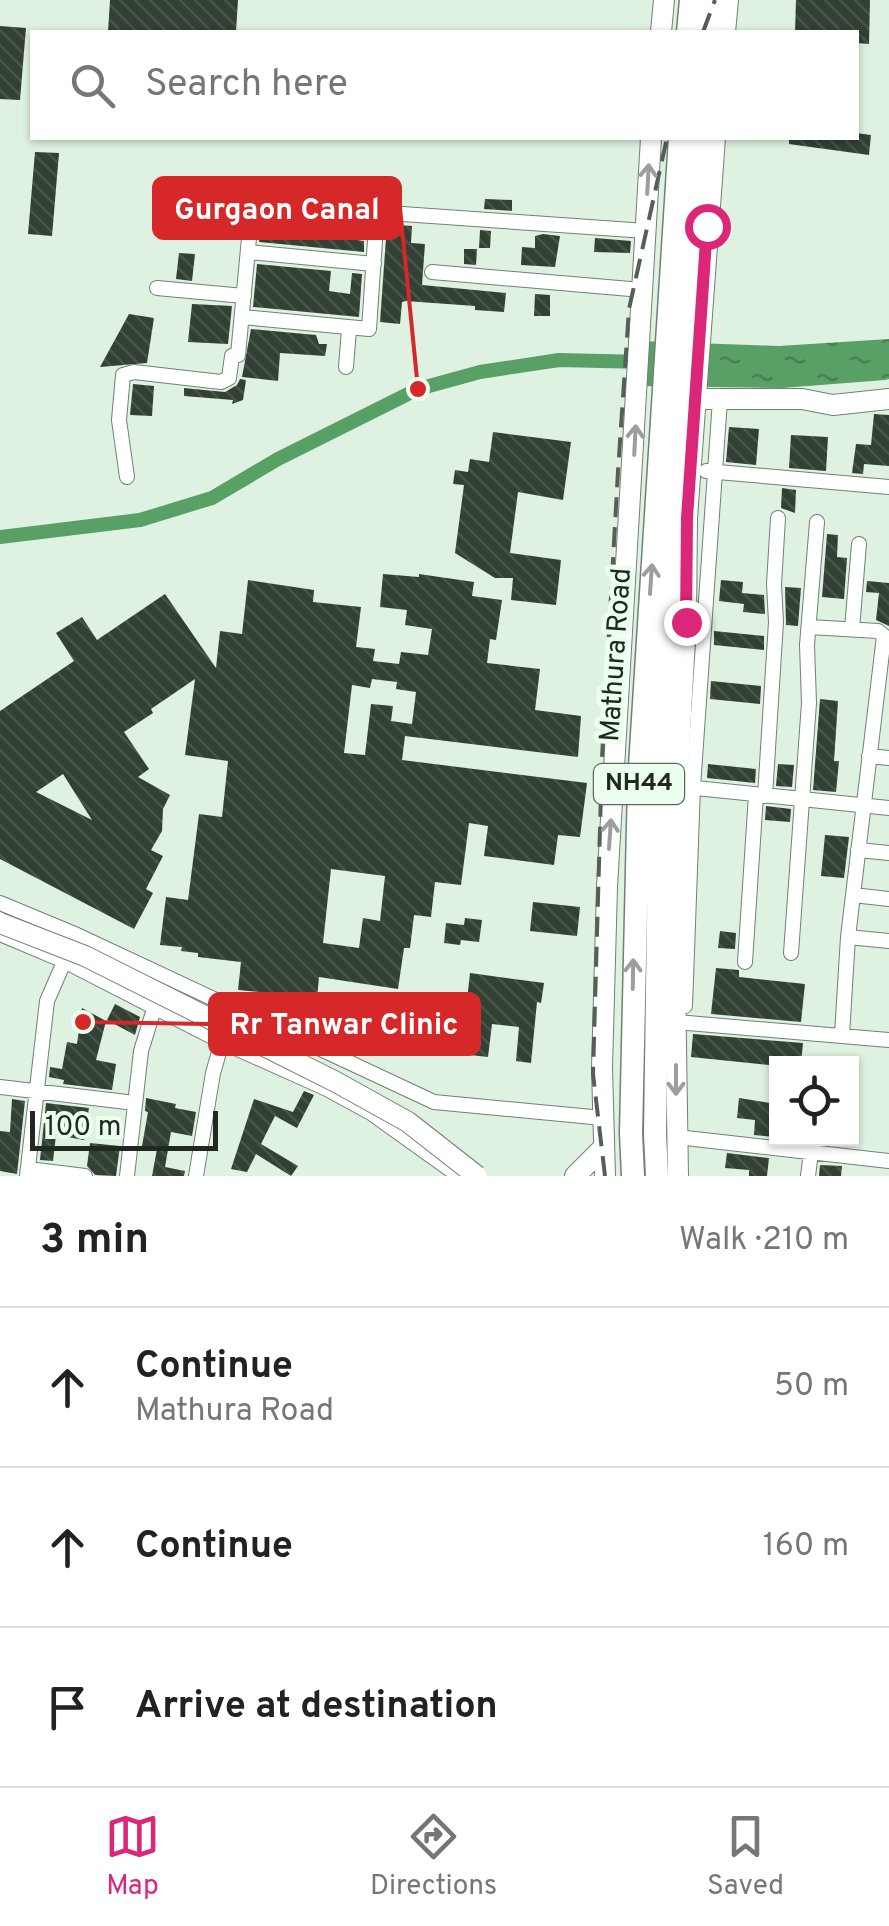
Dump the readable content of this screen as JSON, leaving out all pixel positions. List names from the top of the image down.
{
  "streets": {
    "highway": ["Mathura Road", "NH44"]
  },
  "places": ["Gurgaon Canal", "Rr Tanwar Clinic"],
  "scale_bar": "100 m",
  "page": {
    "search": "Search here",
    "scale": "100 m",
    "heading": ["3 min", "Walk · 210 m"],
    "list": [
      ["Continue", "Mathura Road", "50 m"],
      ["Continue", "160 m"],
      "Arrive at destination"
    ],
    "nav": ["Map", "Directions", "Saved"]
  }
}
